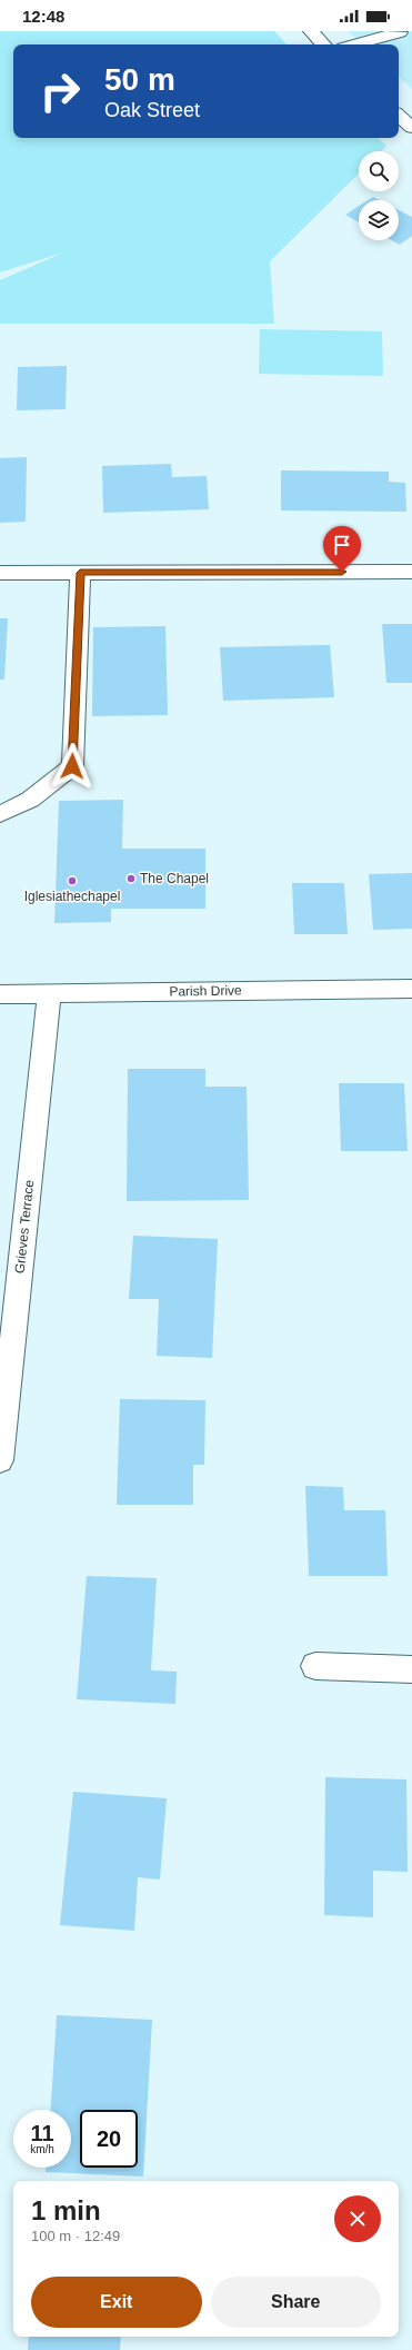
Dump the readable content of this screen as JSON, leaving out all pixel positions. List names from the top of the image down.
{
  "streets": {
    "street": ["Parish Drive", "Grieves Terrace"]
  },
  "crossings": [
    ["Parish Drive", "Grieves Terrace"]
  ],
  "places": ["The Chapel", "Iglesiathechapel"],
  "page": {
    "status": "12:48",
    "turn": ["50 m", "Oak Street"],
    "speed": "11 km/h",
    "limit": "20",
    "heading": ["1 min", "100 m · 12:49"],
    "buttons": ["Exit", "Share"]
  }
}
